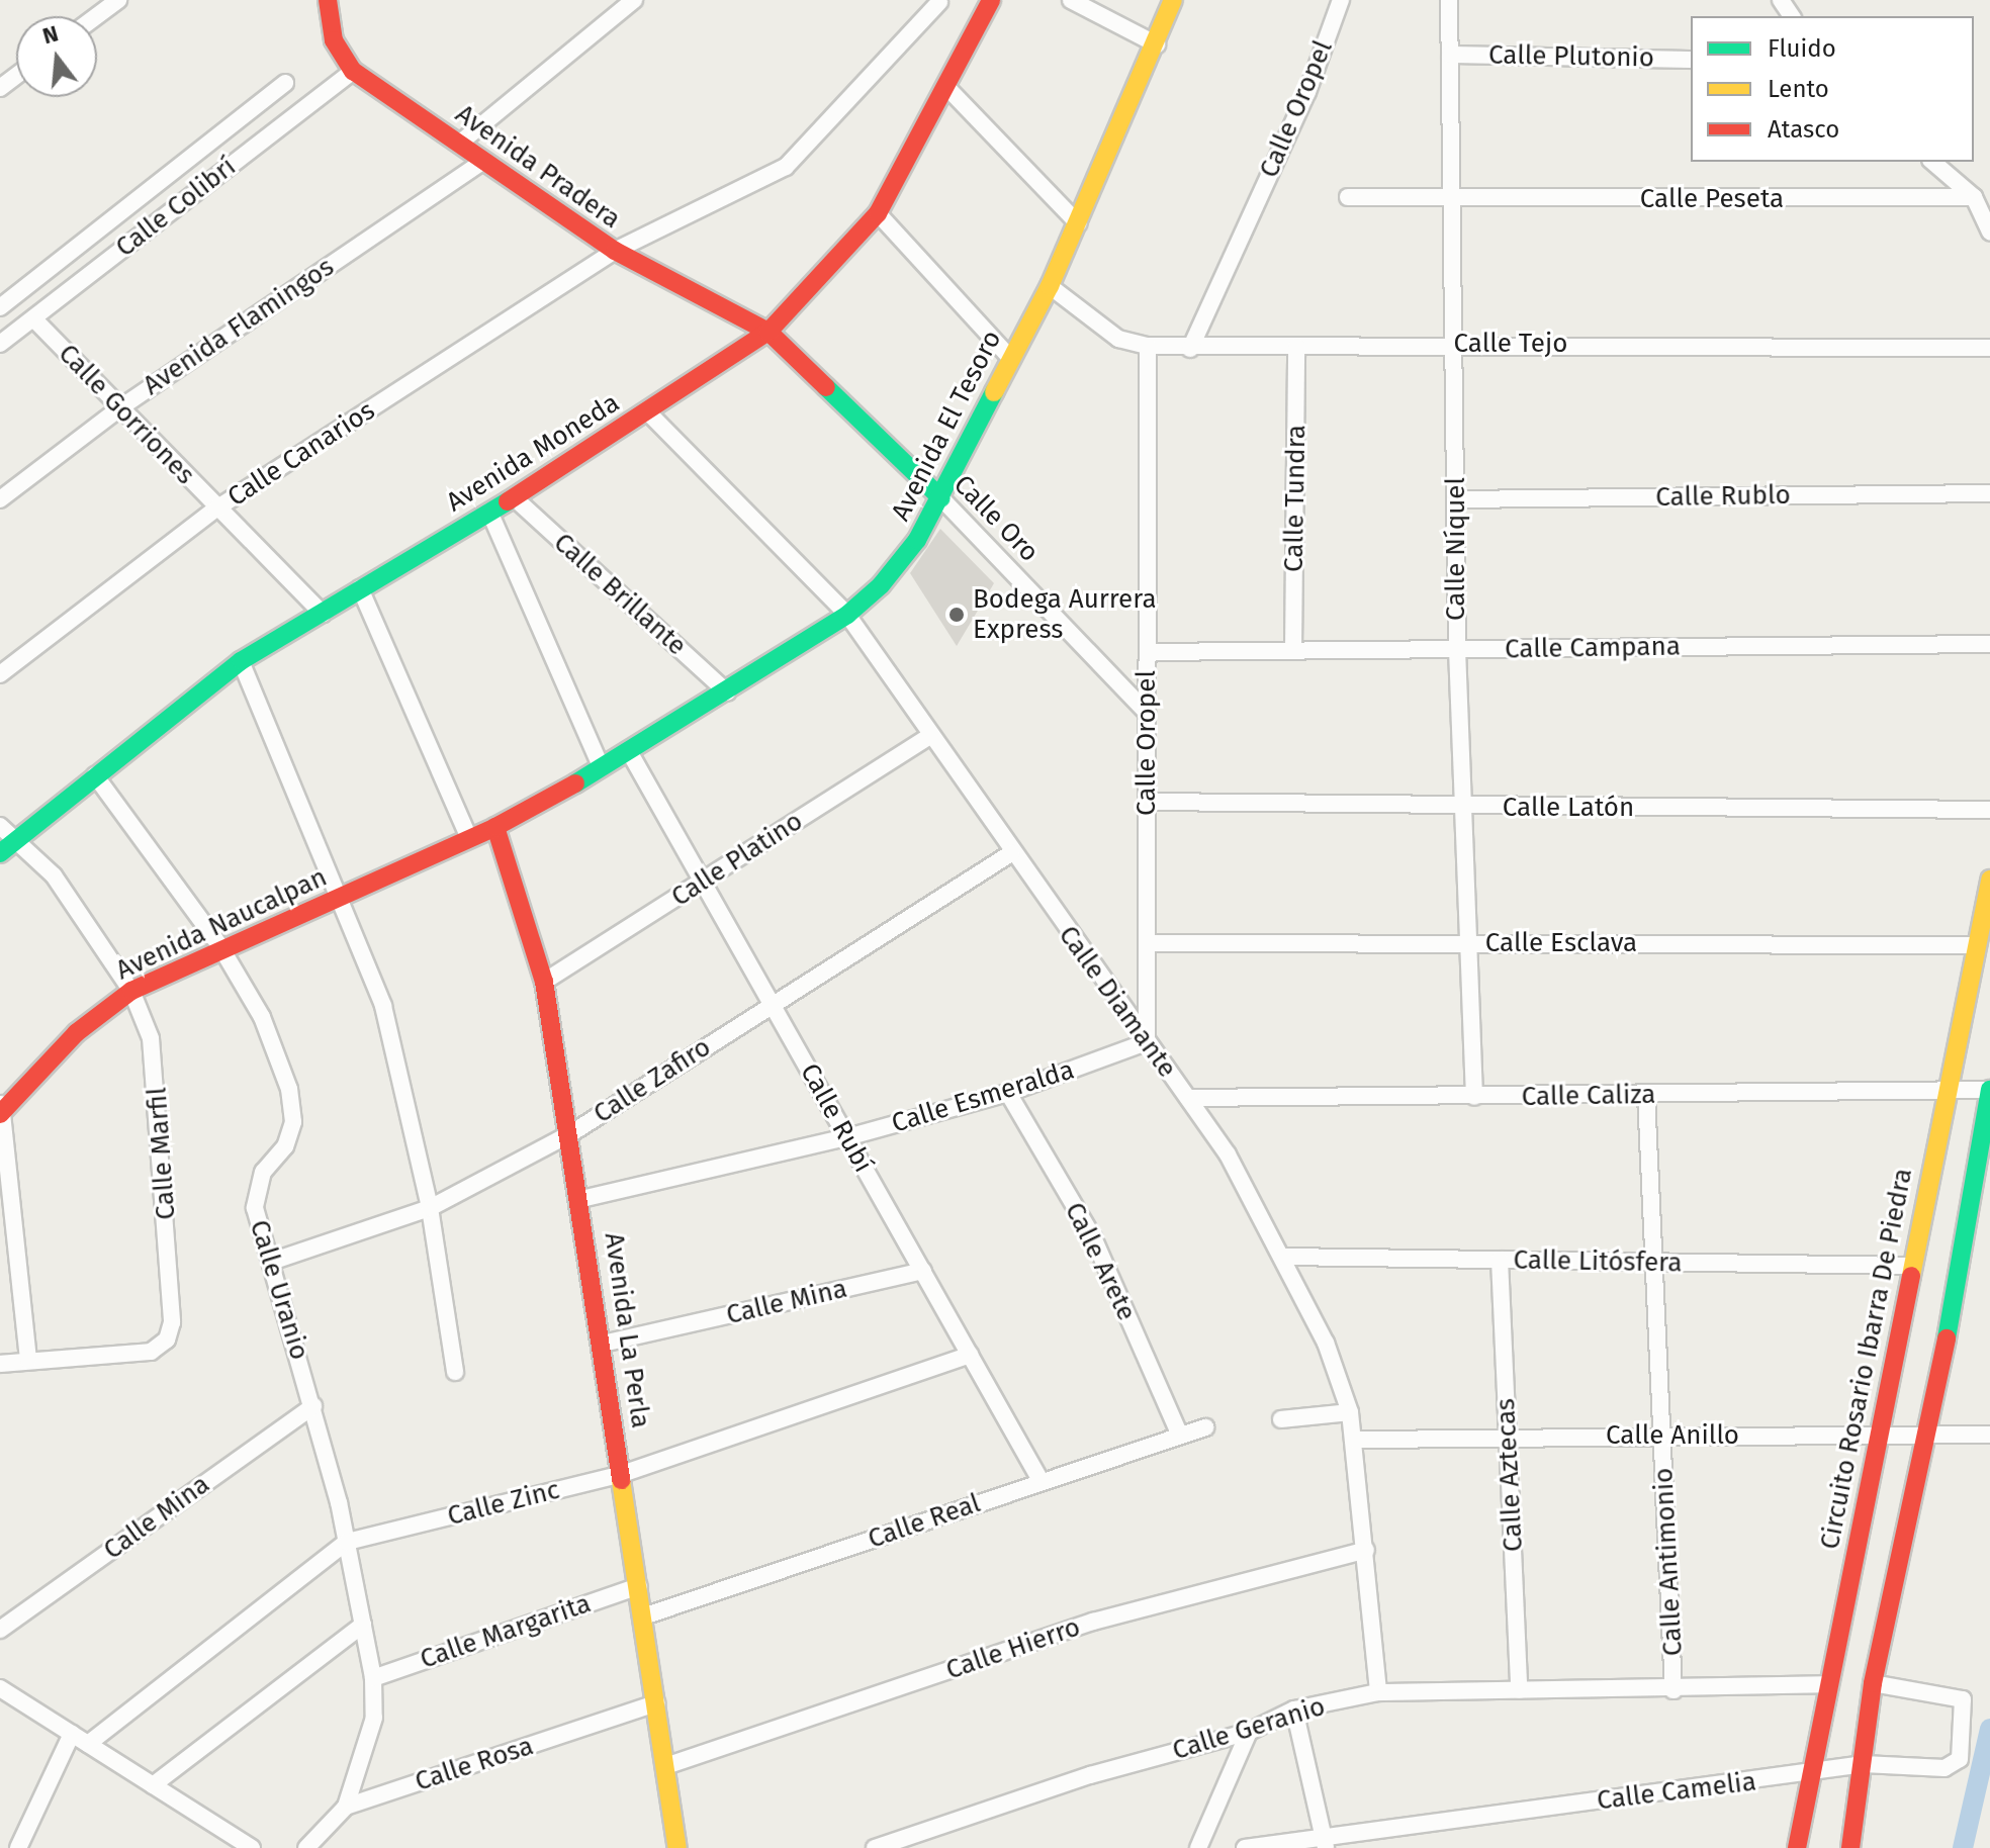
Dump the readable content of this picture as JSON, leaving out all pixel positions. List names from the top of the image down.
{
  "streets": {
    "main road": [
      "Avenida Pradera",
      "Avenida El Tesoro",
      "Avenida Moneda",
      "Calle Oro",
      "Avenida Naucalpan",
      "Avenida La Perla",
      "Circuito Rosario Ibarra De Piedra"
    ],
    "street": [
      "Calle Plutonio",
      "Calle Oropel",
      "Calle Peseta",
      "Calle Colibrí",
      "Avenida Flamingos",
      "Calle Tejo",
      "Calle Gorriones",
      "Calle Canarios",
      "Calle Rublo",
      "Calle Tundra",
      "Calle Níquel",
      "Calle Brillante",
      "Calle Campana",
      "Calle Latón",
      "Calle Platino",
      "Calle Esclava",
      "Calle Diamante",
      "Calle Zafiro",
      "Calle Caliza",
      "Calle Esmeralda",
      "Calle Rubí",
      "Calle Marfil",
      "Calle Arete",
      "Calle Litósfera",
      "Calle Uranio",
      "Calle Mina",
      "Calle Anillo",
      "Calle Aztecas",
      "Calle Zinc",
      "Calle Real",
      "Calle Antimonio",
      "Calle Margarita",
      "Calle Hierro",
      "Calle Geranio",
      "Calle Rosa",
      "Calle Camelia"
    ]
  },
  "crossings": [
    ["Calle Plutonio", "Calle Níquel"],
    ["Calle Oropel", "Calle Tejo"],
    ["Calle Oropel", "Calle Oro"],
    ["Calle Oropel", "Calle Campana"],
    ["Calle Oropel", "Calle Latón"],
    ["Calle Oropel", "Calle Esclava"],
    ["Calle Oropel", "Calle Diamante"],
    ["Calle Oropel", "Calle Esmeralda"],
    ["Avenida Pradera", "Calle Colibrí"],
    ["Avenida Pradera", "Avenida Flamingos"],
    ["Avenida Pradera", "Avenida Moneda"],
    ["Avenida Pradera", "Calle Canarios"],
    ["Avenida Pradera", "Calle Oro"],
    ["Calle Peseta", "Calle Níquel"],
    ["Calle Colibrí", "Calle Gorriones"],
    ["Avenida Flamingos", "Calle Gorriones"],
    ["Calle Tejo", "Avenida El Tesoro"],
    ["Calle Tejo", "Calle Tundra"],
    ["Calle Tejo", "Calle Níquel"],
    ["Calle Gorriones", "Avenida Moneda"],
    ["Calle Gorriones", "Calle Canarios"],
    ["Avenida El Tesoro", "Calle Oro"],
    ["Avenida El Tesoro", "Calle Brillante"],
    ["Avenida El Tesoro", "Avenida Naucalpan"],
    ["Avenida El Tesoro", "Calle Diamante"],
    ["Avenida El Tesoro", "Calle Rubí"],
    ["Avenida El Tesoro", "Avenida La Perla"],
    ["Avenida Moneda", "Calle Oro"],
    ["Avenida Moneda", "Calle Brillante"],
    ["Avenida Moneda", "Calle Diamante"],
    ["Avenida Moneda", "Calle Marfil"],
    ["Avenida Moneda", "Calle Uranio"],
    ["Calle Rublo", "Calle Níquel"],
    ["Calle Tundra", "Calle Campana"],
    ["Calle Níquel", "Calle Campana"],
    ["Calle Níquel", "Calle Latón"],
    ["Calle Níquel", "Calle Esclava"],
    ["Calle Níquel", "Calle Caliza"],
    ["Calle Platino", "Calle Diamante"],
    ["Calle Platino", "Calle Rubí"],
    ["Calle Platino", "Avenida La Perla"],
    ["Avenida Naucalpan", "Calle Marfil"],
    ["Avenida Naucalpan", "Calle Uranio"],
    ["Avenida Naucalpan", "Avenida La Perla"],
    ["Calle Esclava", "Circuito Rosario Ibarra De Piedra"],
    ["Calle Diamante", "Calle Zafiro"],
    ["Calle Diamante", "Calle Caliza"],
    ["Calle Diamante", "Calle Esmeralda"],
    ["Calle Diamante", "Calle Litósfera"],
    ["Calle Diamante", "Calle Anillo"],
    ["Calle Diamante", "Calle Hierro"],
    ["Calle Diamante", "Calle Geranio"],
    ["Calle Zafiro", "Calle Rubí"],
    ["Calle Zafiro", "Calle Uranio"],
    ["Calle Zafiro", "Avenida La Perla"],
    ["Calle Caliza", "Circuito Rosario Ibarra De Piedra"],
    ["Calle Caliza", "Calle Antimonio"],
    ["Calle Esmeralda", "Calle Rubí"],
    ["Calle Esmeralda", "Calle Arete"],
    ["Calle Esmeralda", "Avenida La Perla"],
    ["Calle Rubí", "Calle Mina"],
    ["Calle Rubí", "Calle Zinc"],
    ["Calle Rubí", "Calle Real"],
    ["Calle Arete", "Calle Real"],
    ["Calle Litósfera", "Circuito Rosario Ibarra De Piedra"],
    ["Calle Litósfera", "Calle Aztecas"],
    ["Calle Litósfera", "Calle Antimonio"],
    ["Calle Uranio", "Calle Mina"],
    ["Calle Uranio", "Calle Zinc"],
    ["Calle Uranio", "Calle Margarita"],
    ["Calle Uranio", "Calle Rosa"],
    ["Calle Mina", "Avenida La Perla"],
    ["Avenida La Perla", "Calle Zinc"],
    ["Avenida La Perla", "Calle Real"],
    ["Avenida La Perla", "Calle Margarita"],
    ["Avenida La Perla", "Calle Hierro"],
    ["Avenida La Perla", "Calle Rosa"],
    ["Circuito Rosario Ibarra De Piedra", "Calle Anillo"],
    ["Circuito Rosario Ibarra De Piedra", "Calle Geranio"],
    ["Circuito Rosario Ibarra De Piedra", "Calle Camelia"],
    ["Calle Anillo", "Calle Aztecas"],
    ["Calle Anillo", "Calle Antimonio"],
    ["Calle Aztecas", "Calle Geranio"],
    ["Calle Antimonio", "Calle Geranio"]
  ],
  "places": ["Bodega Aurrera Express"],
  "legend": ["Fluido", "Lento", "Atasco"],
  "north": "top"
}
